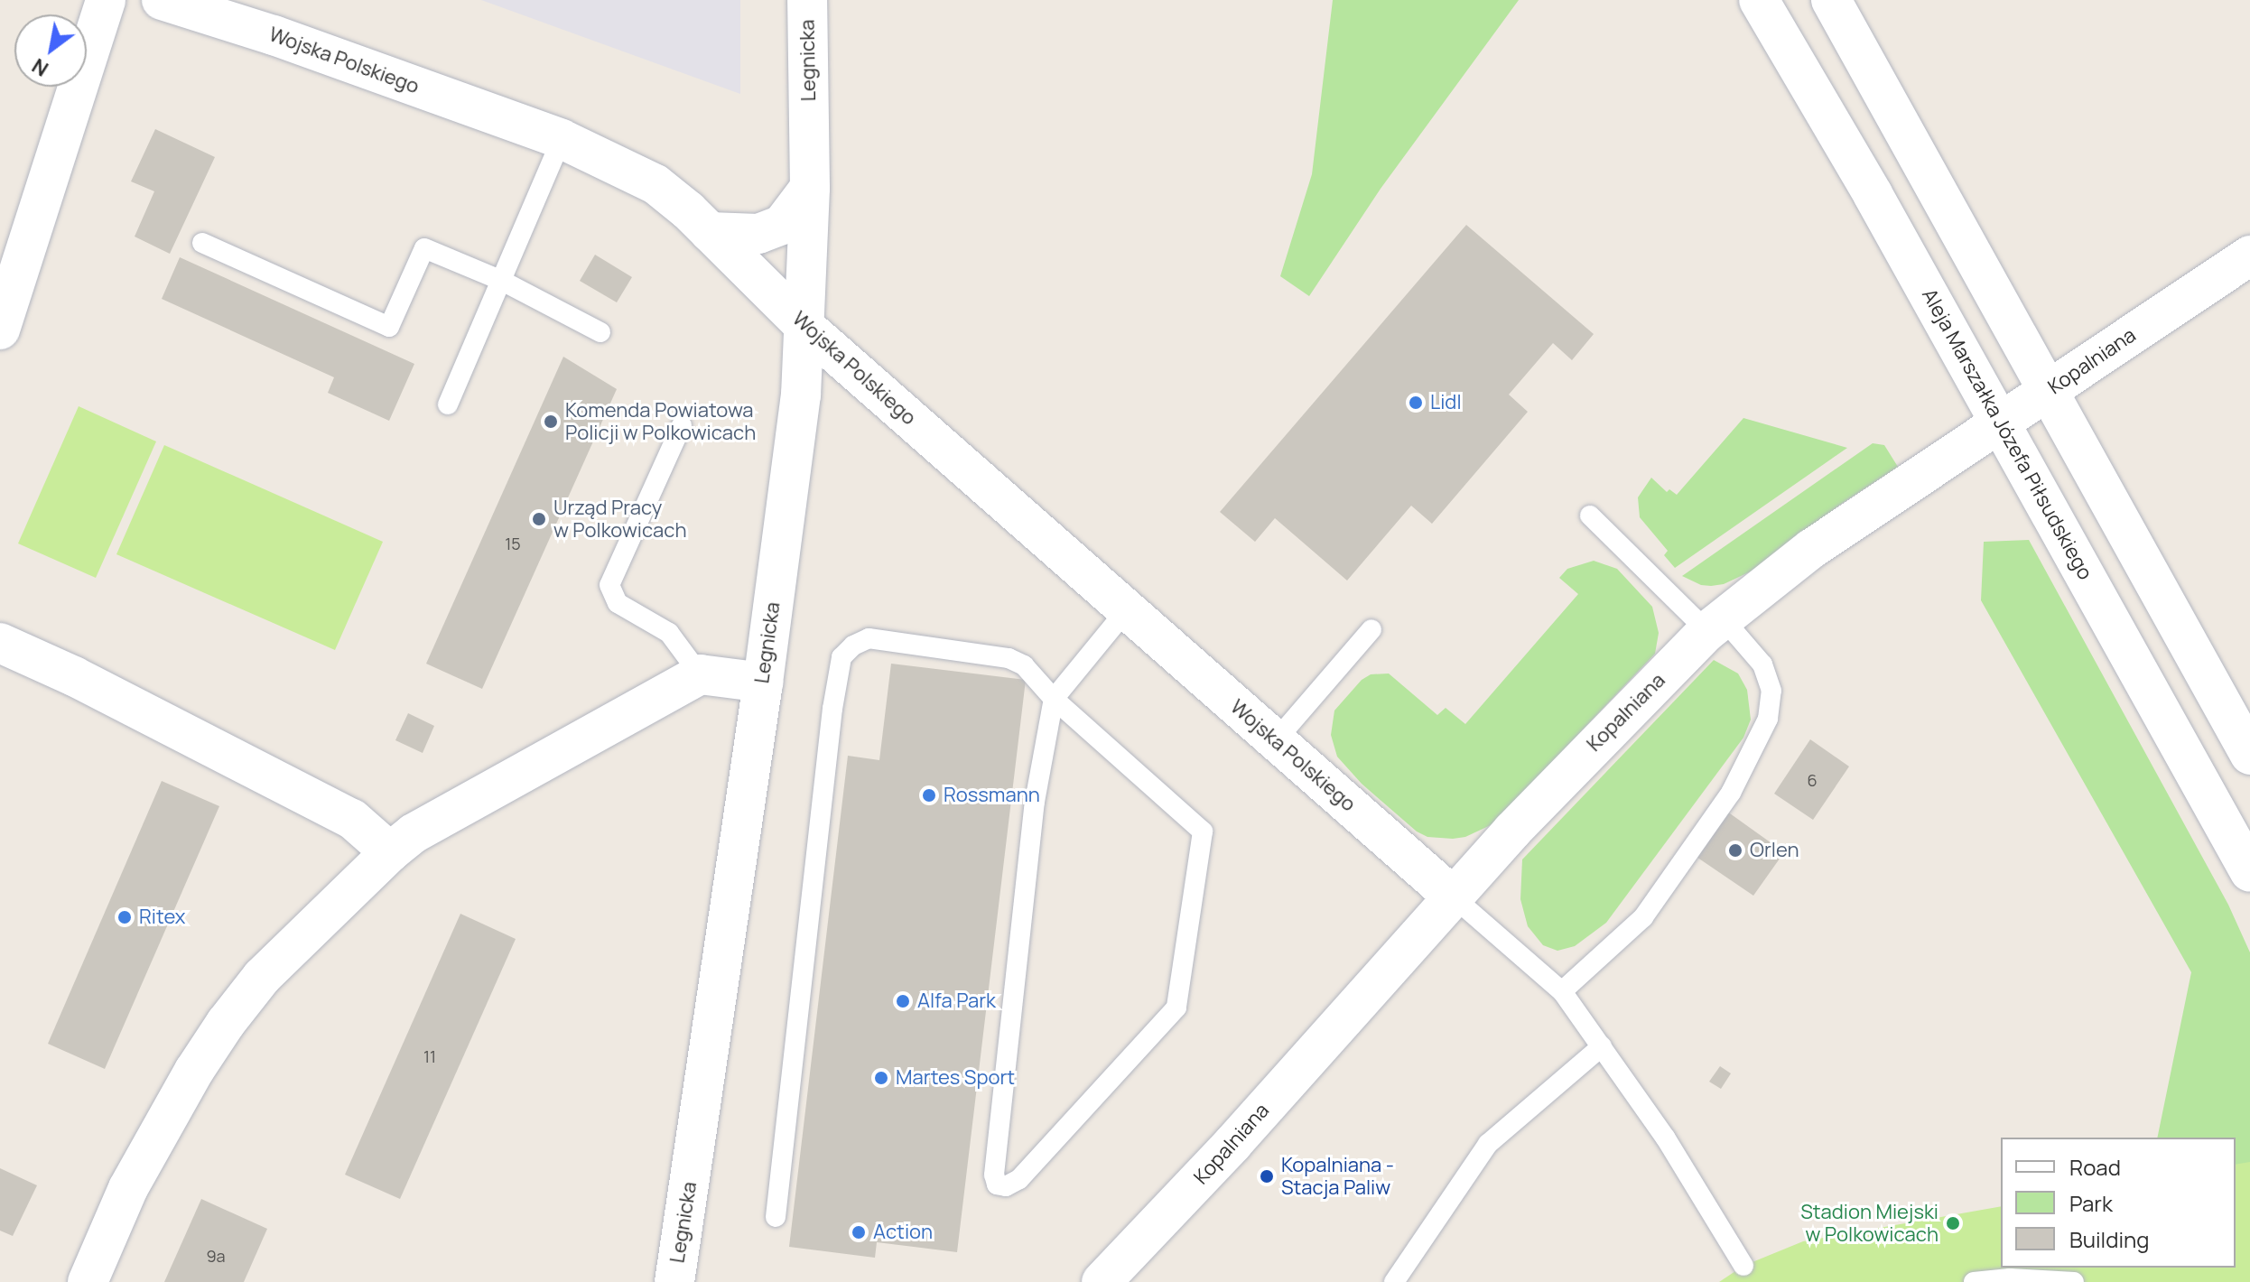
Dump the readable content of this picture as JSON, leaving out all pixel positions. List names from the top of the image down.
{
  "streets": {
    "street": [
      "Wojska Polskiego",
      "Legnicka",
      "Kopalniana",
      "Aleja Marszałka Józefa Piłsudskiego"
    ]
  },
  "crossings": [
    ["Wojska Polskiego", "Legnicka"],
    ["Wojska Polskiego", "Kopalniana"],
    ["Kopalniana", "Aleja Marszałka Józefa Piłsudskiego"]
  ],
  "places": [
    "Lidl",
    "Komenda Powiatowa Policji w Polkowicach",
    "Urząd Pracy w Polkowicach",
    "Rossmann",
    "Orlen",
    "Ritex",
    "Alfa Park",
    "Martes Sport",
    "Kopalniana - Stacja Paliw",
    "Stadion Miejski w Polkowicach",
    "Action"
  ],
  "house_numbers": [
    "15",
    "6",
    "11",
    "9a"
  ],
  "legend": ["Road", "Park", "Building"],
  "north": "bottom left"
}
